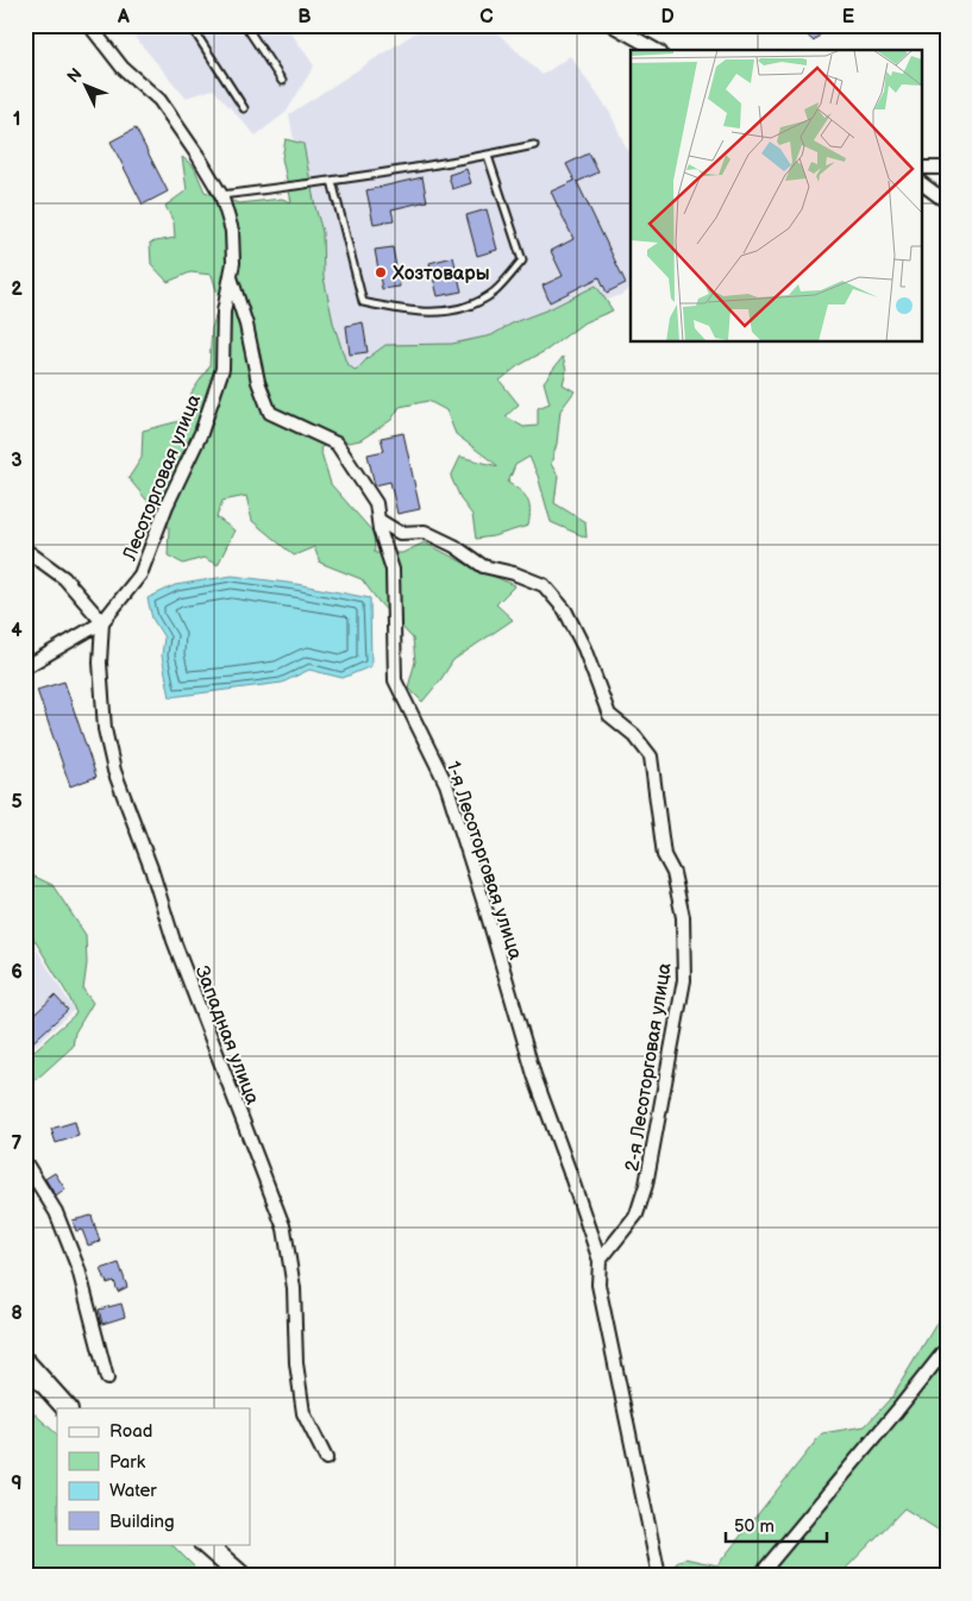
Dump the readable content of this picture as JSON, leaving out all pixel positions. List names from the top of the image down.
{
  "streets": {
    "street": [
      "Лесоторговая улица",
      "1-я Лесоторговая улица",
      "Западная улица",
      "2-я Лесоторговая улица"
    ]
  },
  "crossings": [
    ["Лесоторговая улица", "1-я Лесоторговая улица"],
    ["Лесоторговая улица", "Западная улица"],
    ["1-я Лесоторговая улица", "2-я Лесоторговая улица"]
  ],
  "places": ["Хозтовары"],
  "legend": [
    "Road",
    "Park",
    "Water",
    "Building"
  ],
  "scale_bar": "50 m",
  "north": "top left",
  "grid": {
    "columns": [
      "A",
      "B",
      "C",
      "D",
      "E"
    ],
    "rows": [
      "1",
      "2",
      "3",
      "4",
      "5",
      "6",
      "7",
      "8",
      "9"
    ]
  }
}
